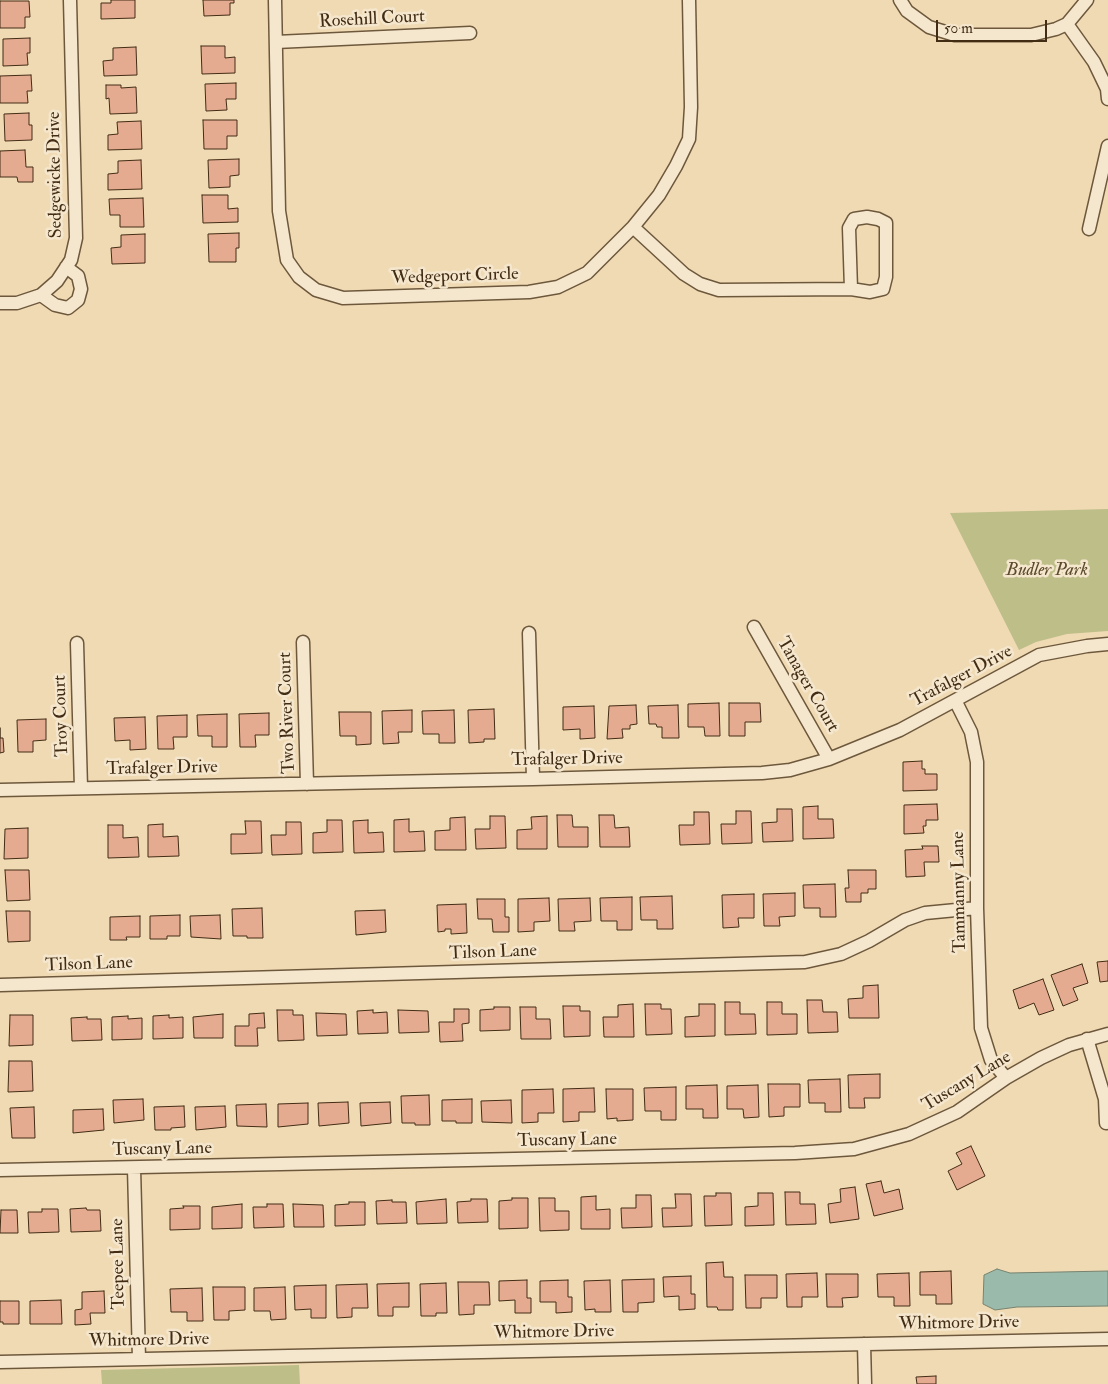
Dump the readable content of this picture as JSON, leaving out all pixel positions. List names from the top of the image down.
{
  "streets": {
    "street": [
      "Rosehill Court",
      "Sedgewicke Drive",
      "Wedgeport Circle",
      "Trafalger Drive",
      "Tanager Court",
      "Two River Court",
      "Troy Court",
      "Tammanny Lane",
      "Tilson Lane",
      "Tuscany Lane",
      "Teepee Lane",
      "Whitmore Drive"
    ]
  },
  "crossings": [
    ["Rosehill Court", "Wedgeport Circle"],
    ["Trafalger Drive", "Tanager Court"],
    ["Trafalger Drive", "Two River Court"],
    ["Trafalger Drive", "Troy Court"],
    ["Trafalger Drive", "Tammanny Lane"],
    ["Tammanny Lane", "Tilson Lane"],
    ["Tammanny Lane", "Tuscany Lane"],
    ["Tuscany Lane", "Teepee Lane"],
    ["Teepee Lane", "Whitmore Drive"]
  ],
  "parks": ["Budler Park"],
  "scale_bar": "50 m"
}
